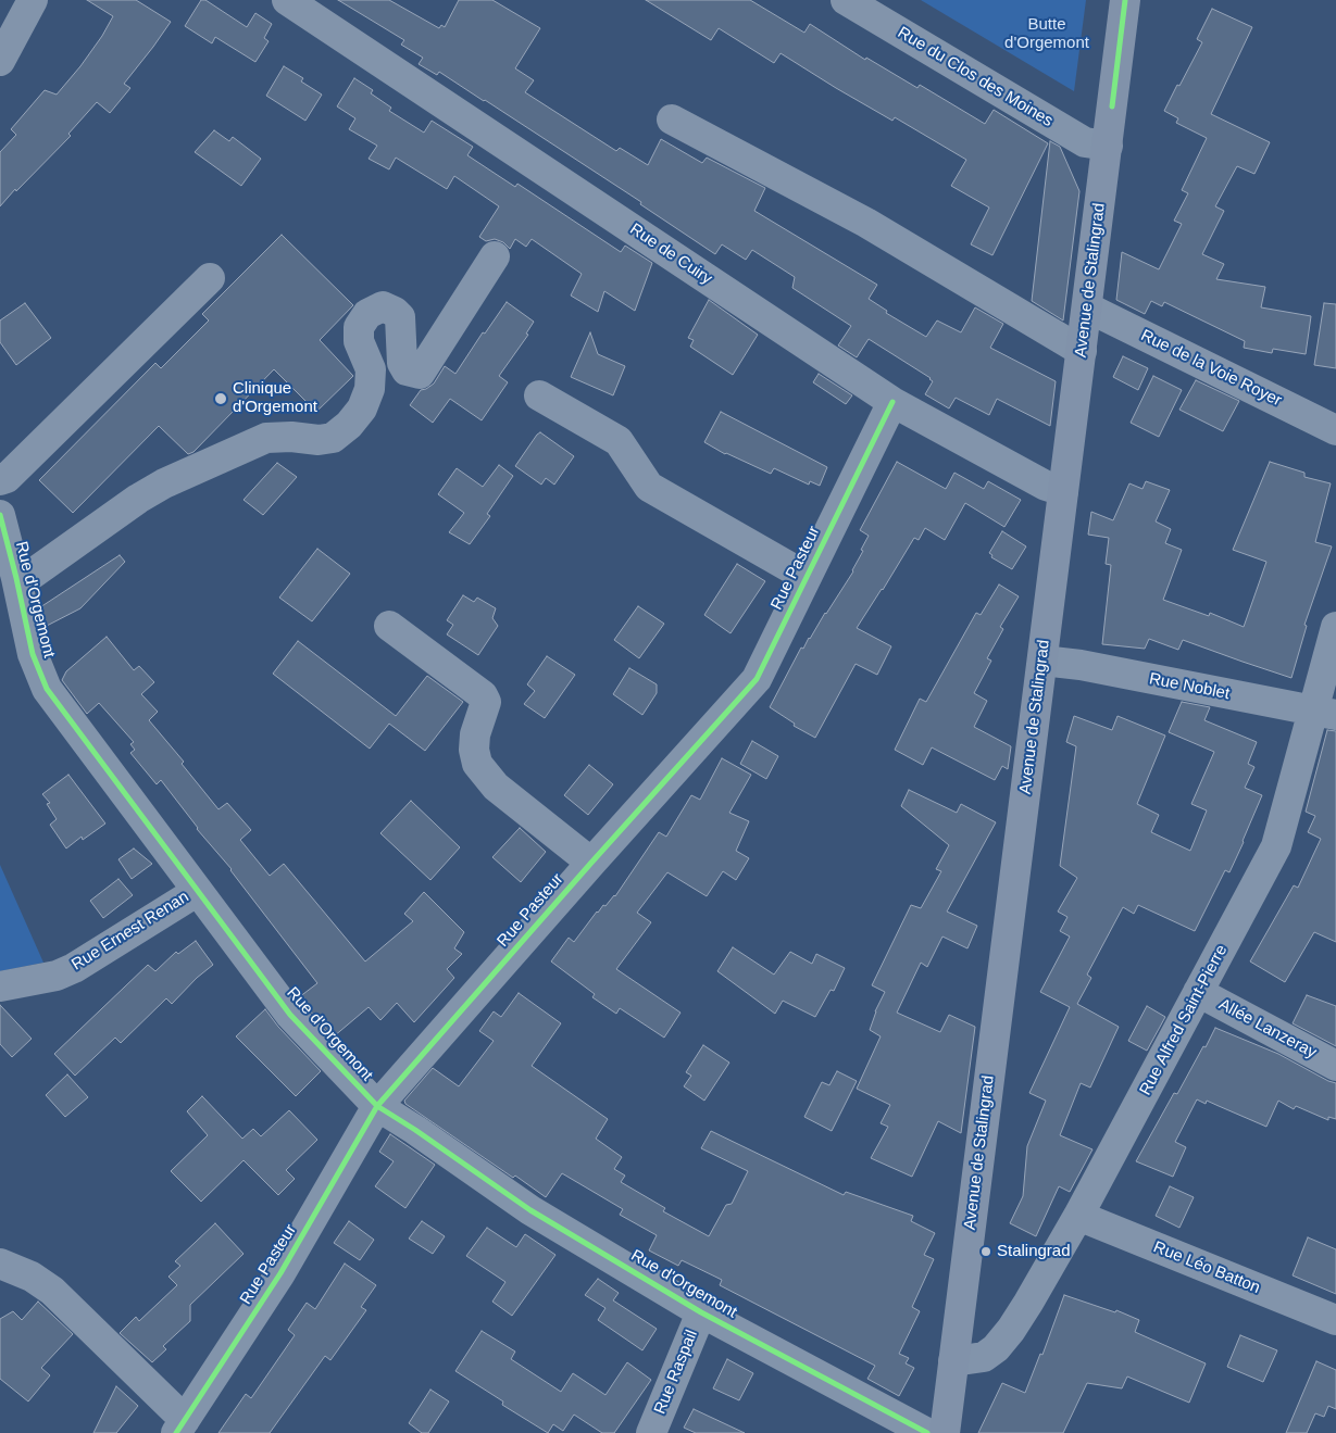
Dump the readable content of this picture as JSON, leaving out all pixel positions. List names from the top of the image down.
{
  "streets": {
    "main road": ["Avenue de Stalingrad"],
    "street": [
      "Rue du Clos des Moines",
      "Rue de Cuiry",
      "Rue de la Voie Royer",
      "Rue Pasteur",
      "Rue d'Orgemont",
      "Rue Noblet",
      "Rue Ernest Renan",
      "Rue Alfred Saint-Pierre",
      "Allée Lanzeray",
      "Rue Léo Batton",
      "Rue Raspail"
    ]
  },
  "crossings": [
    ["Rue du Clos des Moines", "Avenue de Stalingrad"],
    ["Rue de Cuiry", "Avenue de Stalingrad"],
    ["Rue de Cuiry", "Rue Pasteur"],
    ["Avenue de Stalingrad", "Rue de la Voie Royer"],
    ["Avenue de Stalingrad", "Rue Noblet"],
    ["Avenue de Stalingrad", "Rue Alfred Saint-Pierre"],
    ["Rue Pasteur", "Rue d'Orgemont"],
    ["Rue d'Orgemont", "Rue Ernest Renan"],
    ["Rue d'Orgemont", "Rue Raspail"],
    ["Rue Noblet", "Rue Alfred Saint-Pierre"],
    ["Rue Alfred Saint-Pierre", "Allée Lanzeray"],
    ["Rue Alfred Saint-Pierre", "Rue Léo Batton"]
  ],
  "parks": ["Butte d'Orgemont"],
  "places": ["Clinique d'Orgemont", "Stalingrad"]
}
